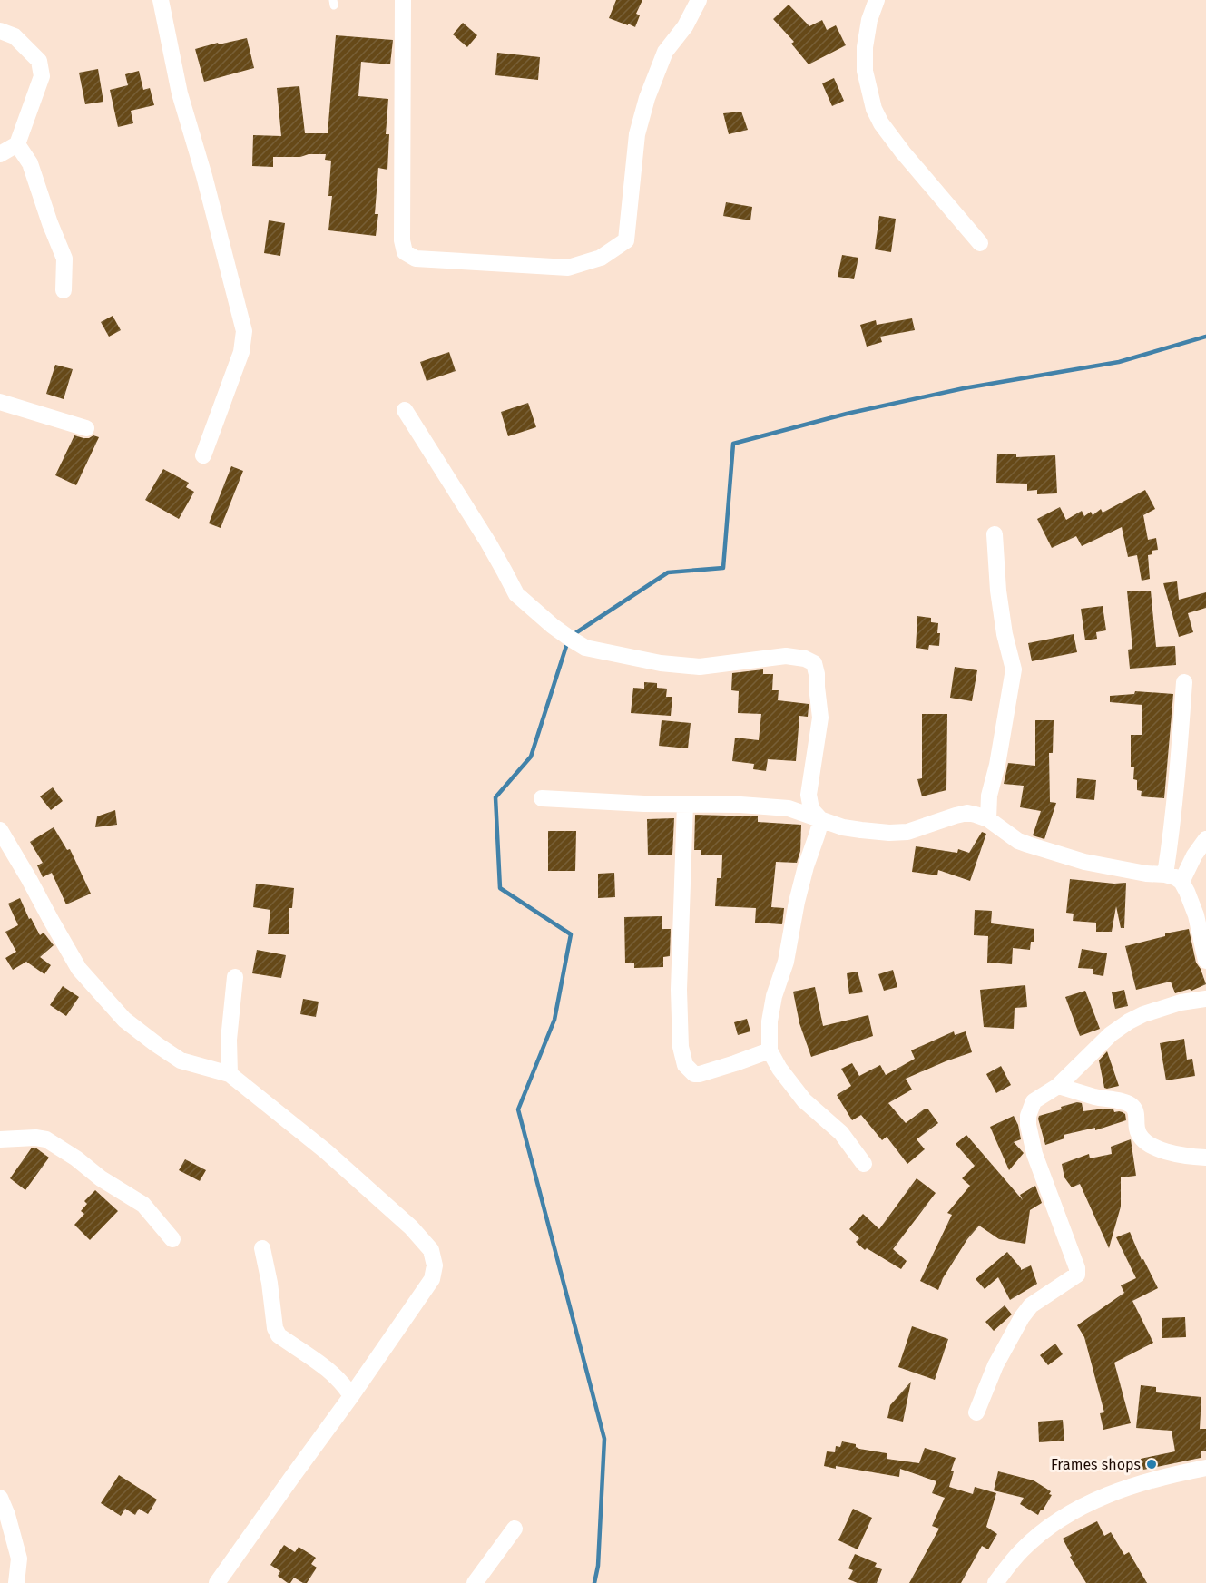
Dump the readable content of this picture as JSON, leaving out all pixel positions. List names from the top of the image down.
{
  "places": ["Frames shops"]
}
